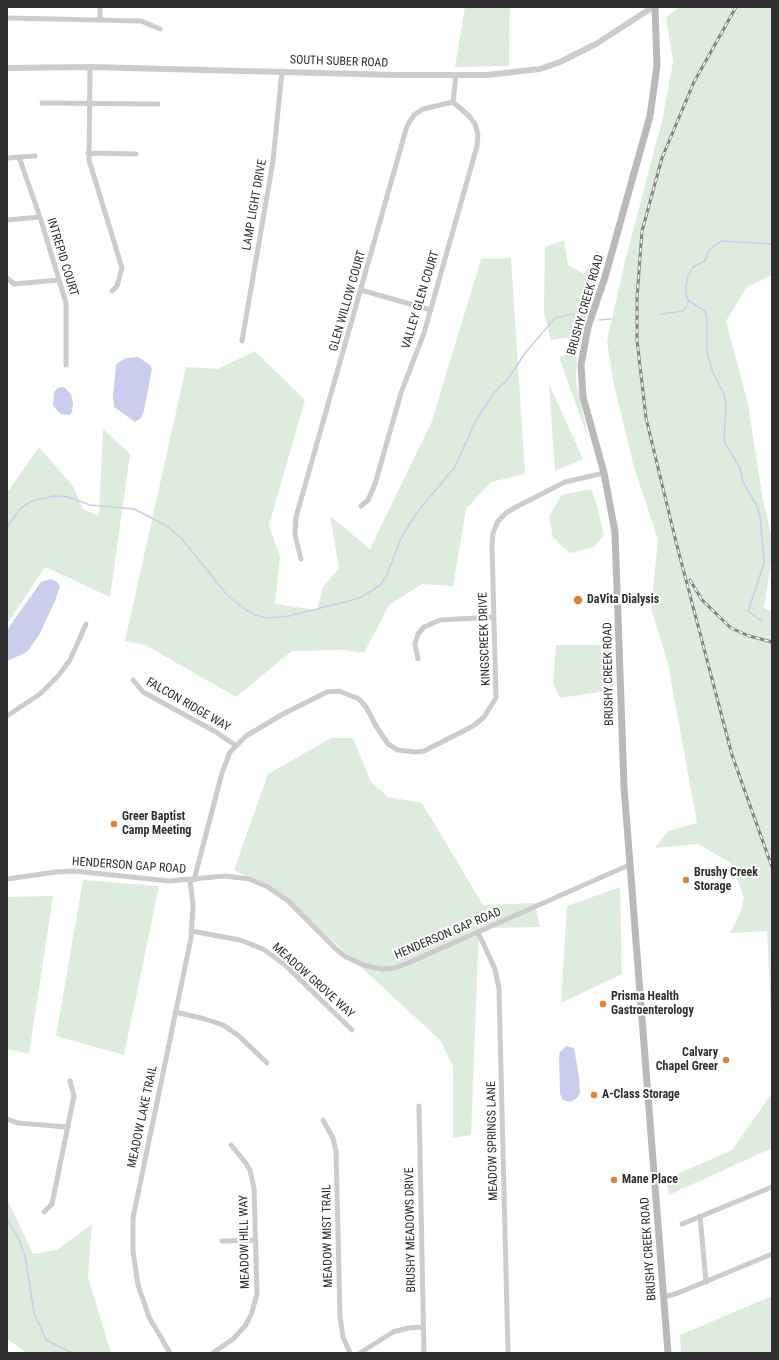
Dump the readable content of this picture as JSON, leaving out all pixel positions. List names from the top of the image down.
{
  "streets": {
    "main road": ["BRUSHY CREEK ROAD"],
    "street": [
      "SOUTH SUBER ROAD",
      "LAMP LIGHT DRIVE",
      "INTREPID COURT",
      "VALLEY GLEN COURT",
      "GLEN WILLOW COURT",
      "KINGSCREEK DRIVE",
      "FALCON RIDGE WAY",
      "HENDERSON GAP ROAD",
      "MEADOW GROVE WAY",
      "MEADOW LAKE TRAIL",
      "MEADOW SPRINGS LANE",
      "BRUSHY MEADOWS DRIVE",
      "MEADOW MIST TRAIL",
      "MEADOW HILL WAY"
    ]
  },
  "crossings": [
    ["SOUTH SUBER ROAD", "LAMP LIGHT DRIVE"],
    ["SOUTH SUBER ROAD", "BRUSHY CREEK ROAD"],
    ["VALLEY GLEN COURT", "GLEN WILLOW COURT"],
    ["BRUSHY CREEK ROAD", "KINGSCREEK DRIVE"],
    ["BRUSHY CREEK ROAD", "HENDERSON GAP ROAD"],
    ["KINGSCREEK DRIVE", "FALCON RIDGE WAY"],
    ["KINGSCREEK DRIVE", "HENDERSON GAP ROAD"],
    ["KINGSCREEK DRIVE", "MEADOW LAKE TRAIL"],
    ["HENDERSON GAP ROAD", "MEADOW LAKE TRAIL"],
    ["HENDERSON GAP ROAD", "MEADOW SPRINGS LANE"],
    ["MEADOW GROVE WAY", "MEADOW LAKE TRAIL"]
  ],
  "places": [
    "DaVita Dialysis",
    "Greer Baptist Camp Meeting",
    "Brushy Creek Storage",
    "Prisma Health Gastroenterology",
    "Calvary Chapel Greer",
    "A-Class Storage",
    "Mane Place"
  ]
}
